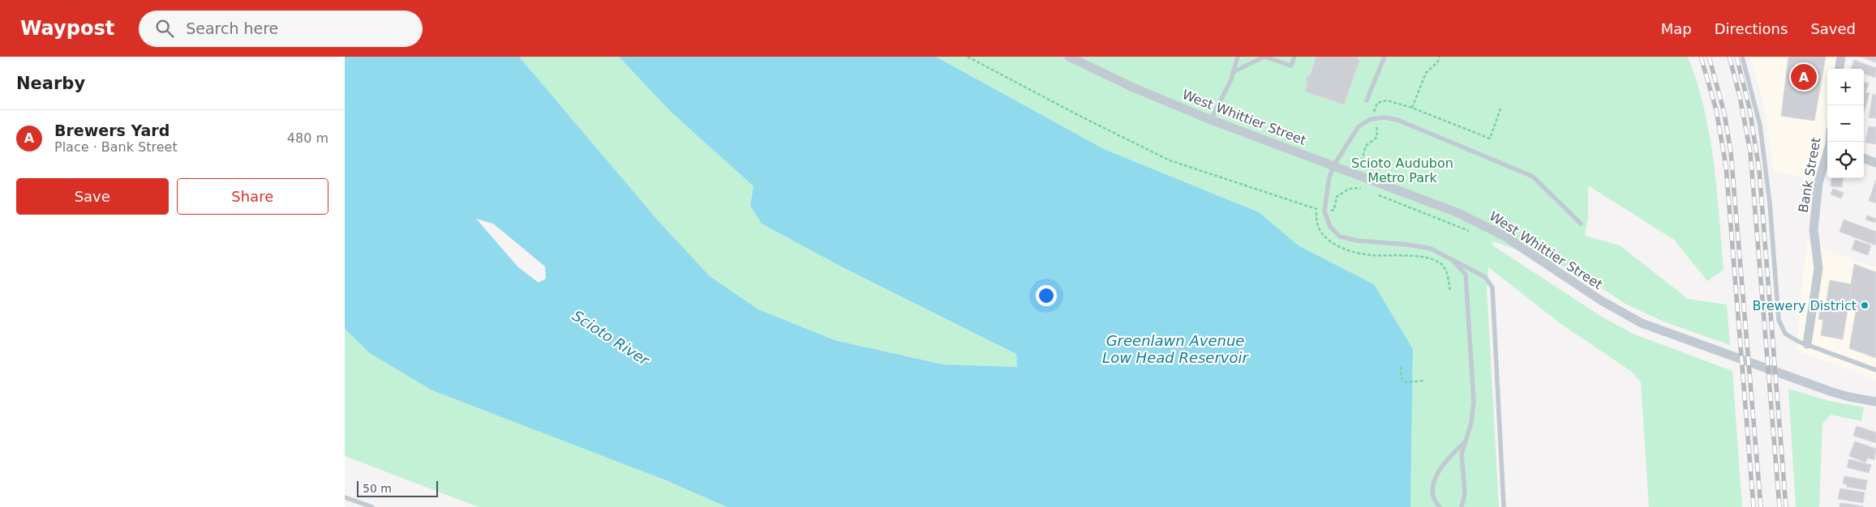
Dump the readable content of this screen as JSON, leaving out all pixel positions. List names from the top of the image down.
{
  "streets": {
    "street": ["West Whittier Street", "Bank Street"]
  },
  "water": ["Scioto River", "Greenlawn Avenue Low Head Reservoir"],
  "parks": ["Scioto Audubon Metro Park"],
  "places": ["Brewery District"],
  "scale_bar": "50 m",
  "page": {
    "header": "Waypost",
    "search": "Search here",
    "nav": ["Map", "Directions", "Saved"],
    "heading": "Nearby",
    "pins": "A",
    "map_buttons": ["+", "−"],
    "list": [
      {
        "mark": "A",
        "name": "Brewers Yard",
        "note": "Place · Bank Street",
        "value": "480 m"
      }
    ],
    "buttons": ["Save", "Share"],
    "scale": "50 m"
  }
}
